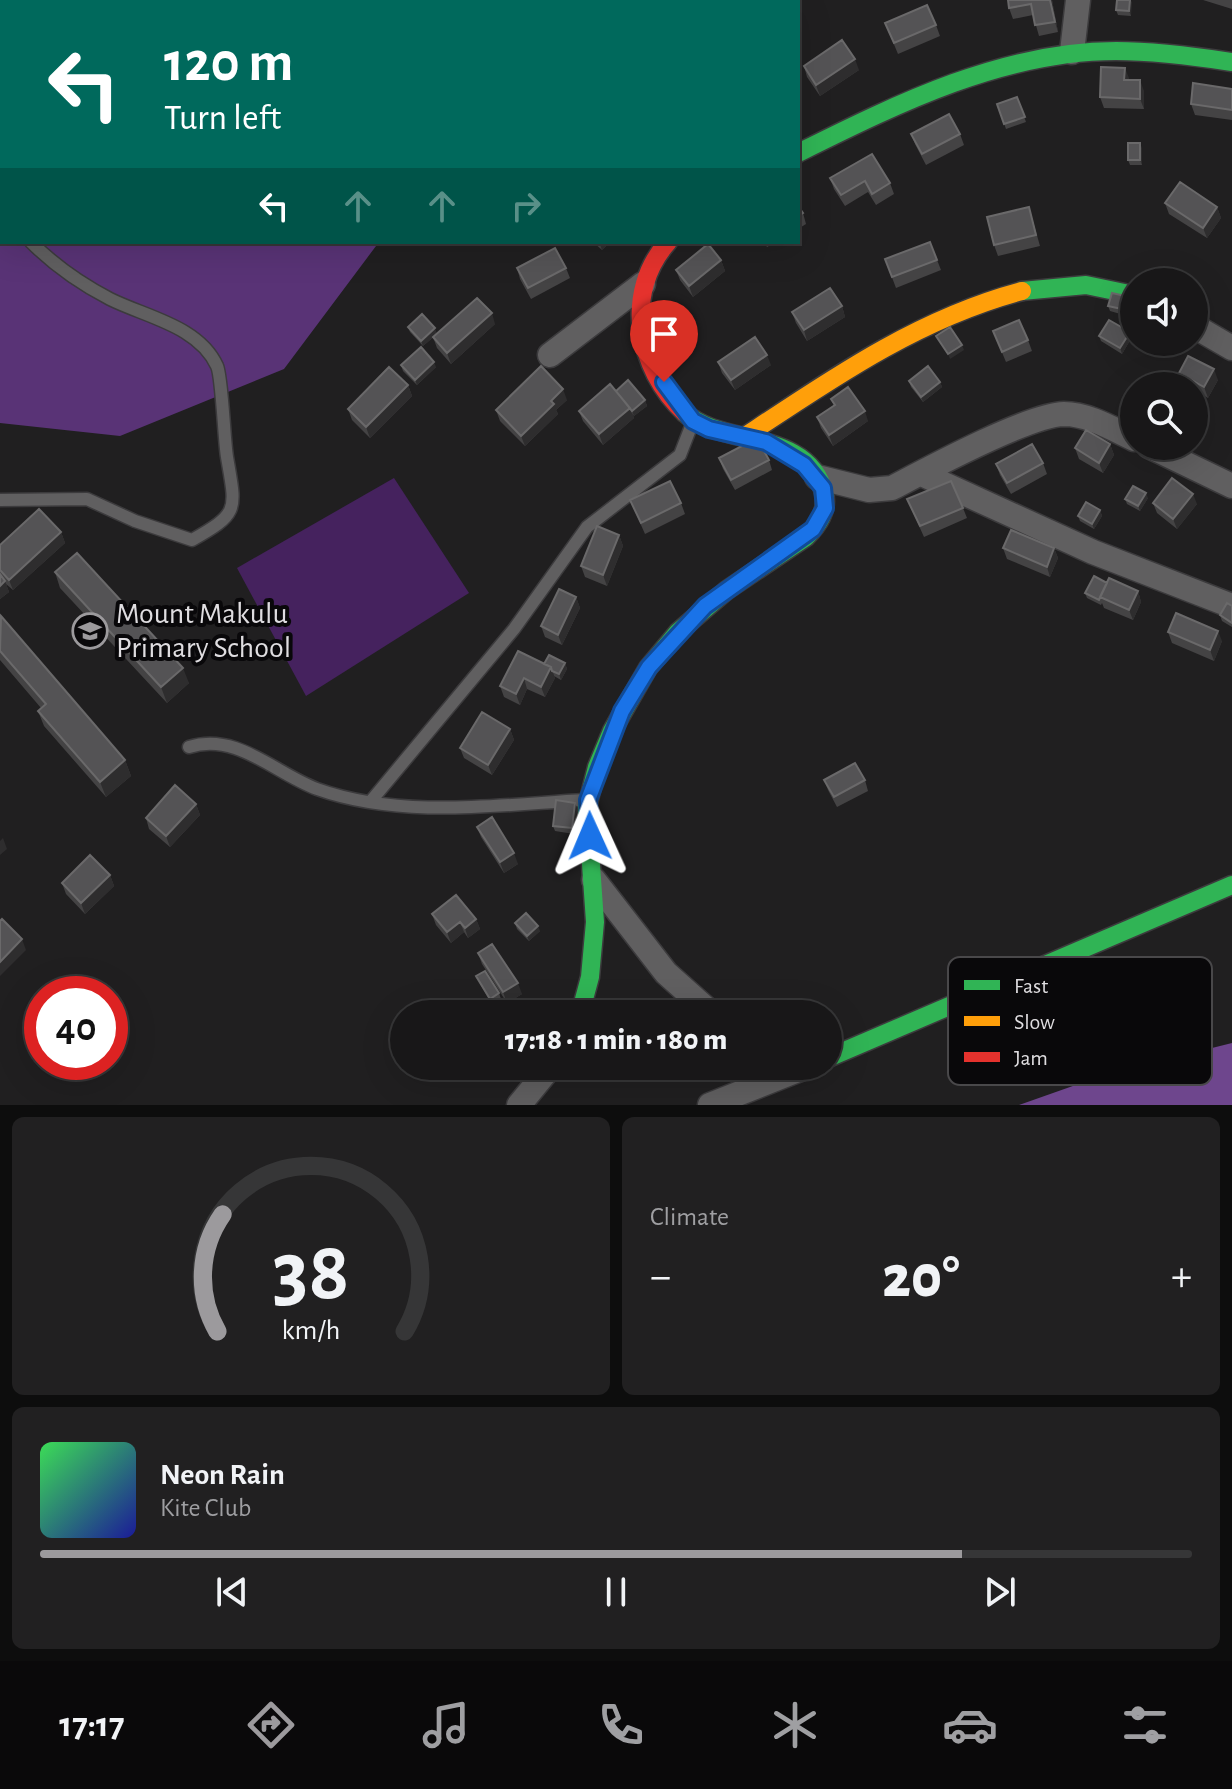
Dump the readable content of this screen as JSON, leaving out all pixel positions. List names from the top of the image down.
{
  "places": {
    "school or university": ["Mount Makulu Primary School"]
  },
  "legend": ["Fast", "Slow", "Jam"],
  "page": {
    "turn": ["120 m", "Turn left"],
    "limit": "40",
    "trip": "17:18 · 1 min · 180 m",
    "tile": "Climate",
    "heat": ["−", "20°", "+"],
    "song": ["Neon Rain", "Kite Club"],
    "tabs": "17:17",
    "gauge": ["38", "km/h"]
  }
}
